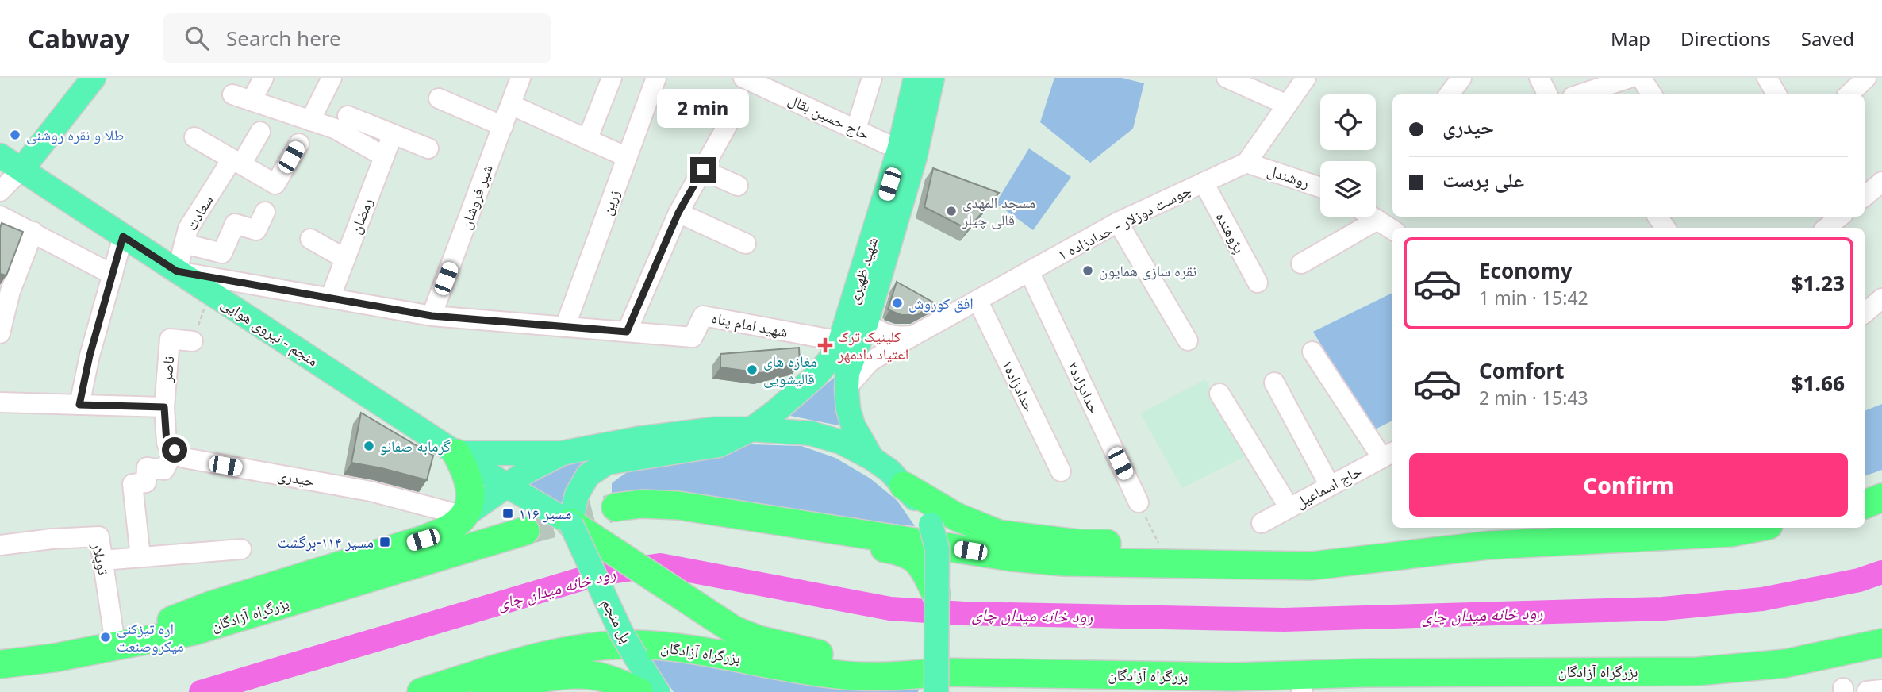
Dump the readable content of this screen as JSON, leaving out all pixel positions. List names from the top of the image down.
{
  "streets": {
    "highway": ["بزرگراه آزادگان"],
    "main road": ["شهید ظهیری", "منجم - نیروی هوایی", "پل منجم"],
    "street": [
      "حاج حسین بقال",
      "روشندل",
      "شیر فروشان",
      "زرین",
      "سعادت",
      "رمضان",
      "چوست دوزلار - حدادزاده ۱",
      "پژوهنده",
      "شهید امام پناه",
      "ناصر",
      "حدادزاده۱",
      "حدادزاده۲",
      "حیدری",
      "حاج اسماعیل",
      "توپلار"
    ]
  },
  "crossings": [
    ["حاج حسین بقال", "شهید ظهیری"],
    ["روشندل", "چوست دوزلار - حدادزاده ۱"],
    ["شیر فروشان", "شهید امام پناه"],
    ["زرین", "شهید امام پناه"],
    ["سعادت", "شهید امام پناه"],
    ["سعادت", "منجم - نیروی هوایی"],
    ["رمضان", "شهید امام پناه"],
    ["چوست دوزلار - حدادزاده ۱", "پژوهنده"],
    ["چوست دوزلار - حدادزاده ۱", "شهید ظهیری"],
    ["چوست دوزلار - حدادزاده ۱", "حدادزاده۱"],
    ["چوست دوزلار - حدادزاده ۱", "حدادزاده۲"],
    ["شهید ظهیری", "شهید امام پناه"],
    ["شهید ظهیری", "منجم - نیروی هوایی"],
    ["شهید ظهیری", "پل منجم"],
    ["شهید امام پناه", "منجم - نیروی هوایی"],
    ["منجم - نیروی هوایی", "ناصر"],
    ["منجم - نیروی هوایی", "پل منجم"],
    ["توپلار", "بزرگراه آزادگان"]
  ],
  "water": ["رود خانه میدان چای"],
  "places": {
    "other": [
      "طلا و نقره روشنی",
      "مسجد المهدی قالی چیلر",
      "نقره سازی همایون",
      "افق کوروش",
      "مغازه های قالیشویی",
      "گرمابه صفانو",
      "اره تیزکنی میکروصنعت"
    ],
    "health": ["کلینیک ترک اعتیاد دادمهر"],
    "transit": ["مسیر ۱۱۶", "مسیر ۱۱۴-برگشت"]
  },
  "page": {
    "header": "Cabway",
    "search": "Search here",
    "nav": ["Map", "Directions", "Saved"],
    "bubble": "2 min",
    "banner": ["حیدری", "علی پرست"],
    "list": [
      {
        "name": "Economy",
        "note": "1 min · 15:42",
        "value": "$1.23"
      },
      {
        "name": "Comfort",
        "note": "2 min · 15:43",
        "value": "$1.66"
      }
    ],
    "buttons": "Confirm"
  }
}
